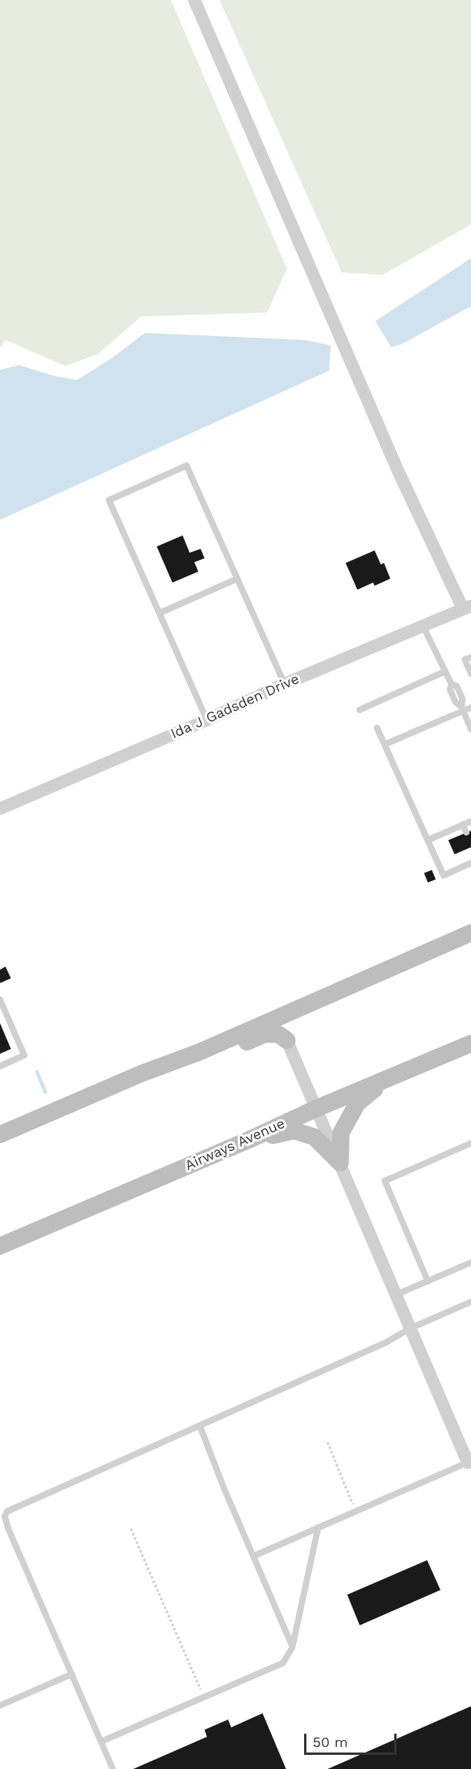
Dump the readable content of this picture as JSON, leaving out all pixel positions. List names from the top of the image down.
{
  "streets": {
    "main road": ["Airways Avenue"],
    "street": ["Ida J Gadsden Drive"]
  },
  "scale_bar": "50 m"
}
